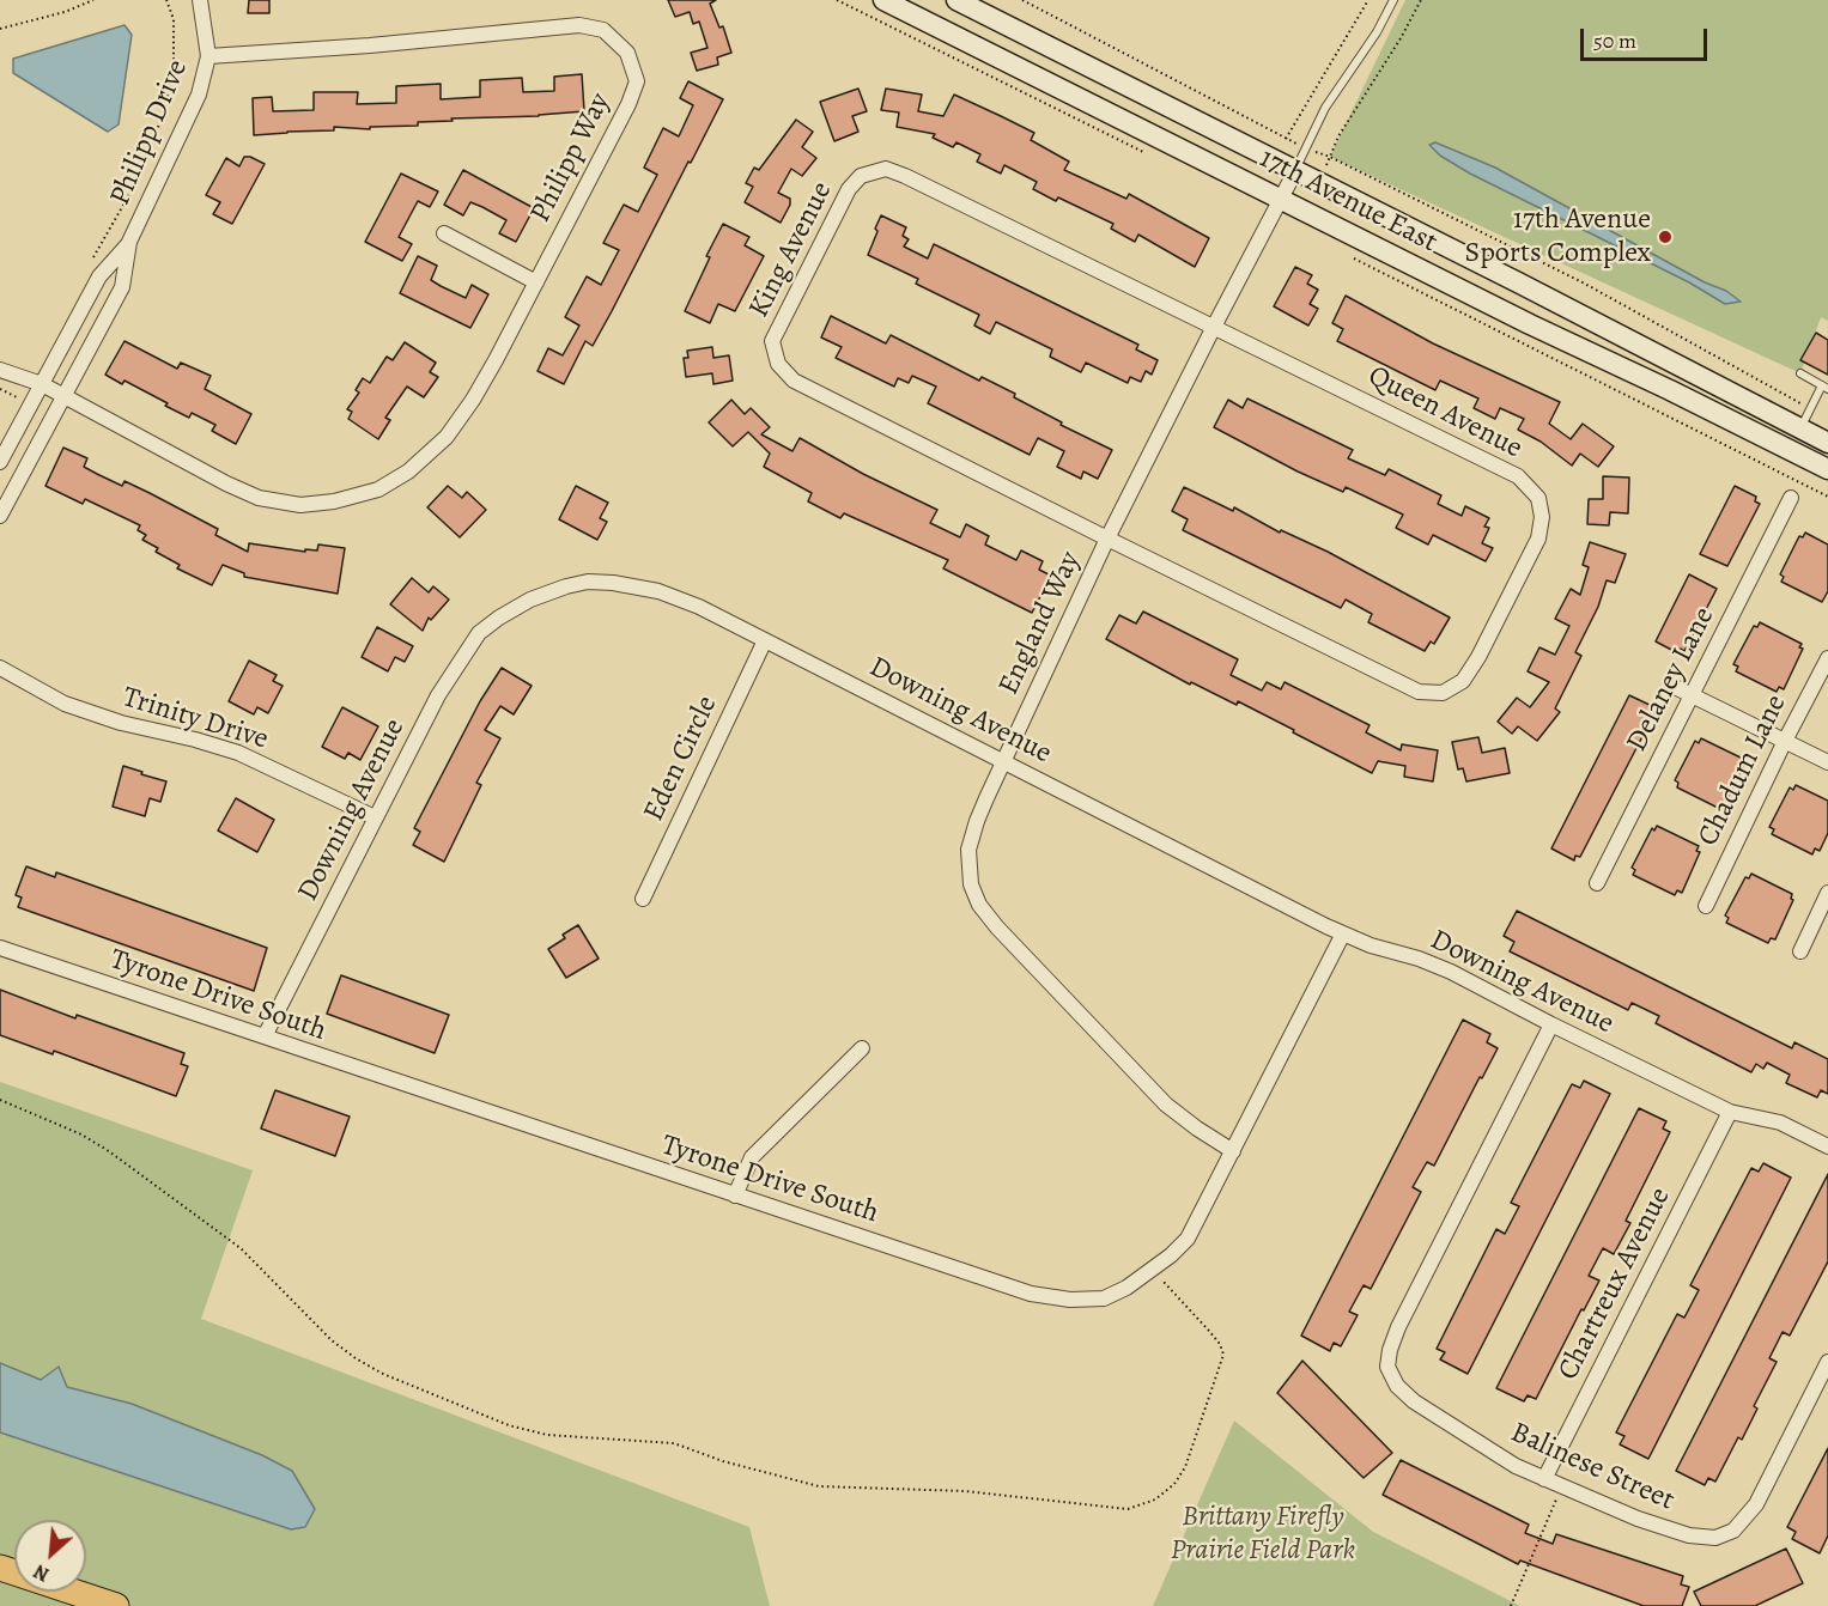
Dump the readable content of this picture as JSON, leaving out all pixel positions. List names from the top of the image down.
{
  "streets": {
    "street": [
      "Philipp Drive",
      "Philipp Way",
      "17th Avenue East",
      "King Avenue",
      "Queen Avenue",
      "England Way",
      "Delaney Lane",
      "Downing Avenue",
      "Trinity Drive",
      "Eden Circle",
      "Chadum Lane",
      "Tyrone Drive South",
      "Chartreux Avenue",
      "Balinese Street"
    ]
  },
  "crossings": [
    ["Philipp Drive", "Philipp Way"],
    ["17th Avenue East", "England Way"],
    ["King Avenue", "Queen Avenue"],
    ["King Avenue", "England Way"],
    ["Queen Avenue", "England Way"],
    ["England Way", "Downing Avenue"],
    ["England Way", "Tyrone Drive South"],
    ["Downing Avenue", "Trinity Drive"],
    ["Downing Avenue", "Eden Circle"],
    ["Downing Avenue", "Tyrone Drive South"],
    ["Downing Avenue", "Chartreux Avenue"],
    ["Downing Avenue", "Balinese Street"],
    ["Chartreux Avenue", "Balinese Street"]
  ],
  "parks": ["Brittany Firefly Prairie Field Park"],
  "places": ["17th Avenue Sports Complex"],
  "scale_bar": "50 m",
  "north": "bottom left"
}
